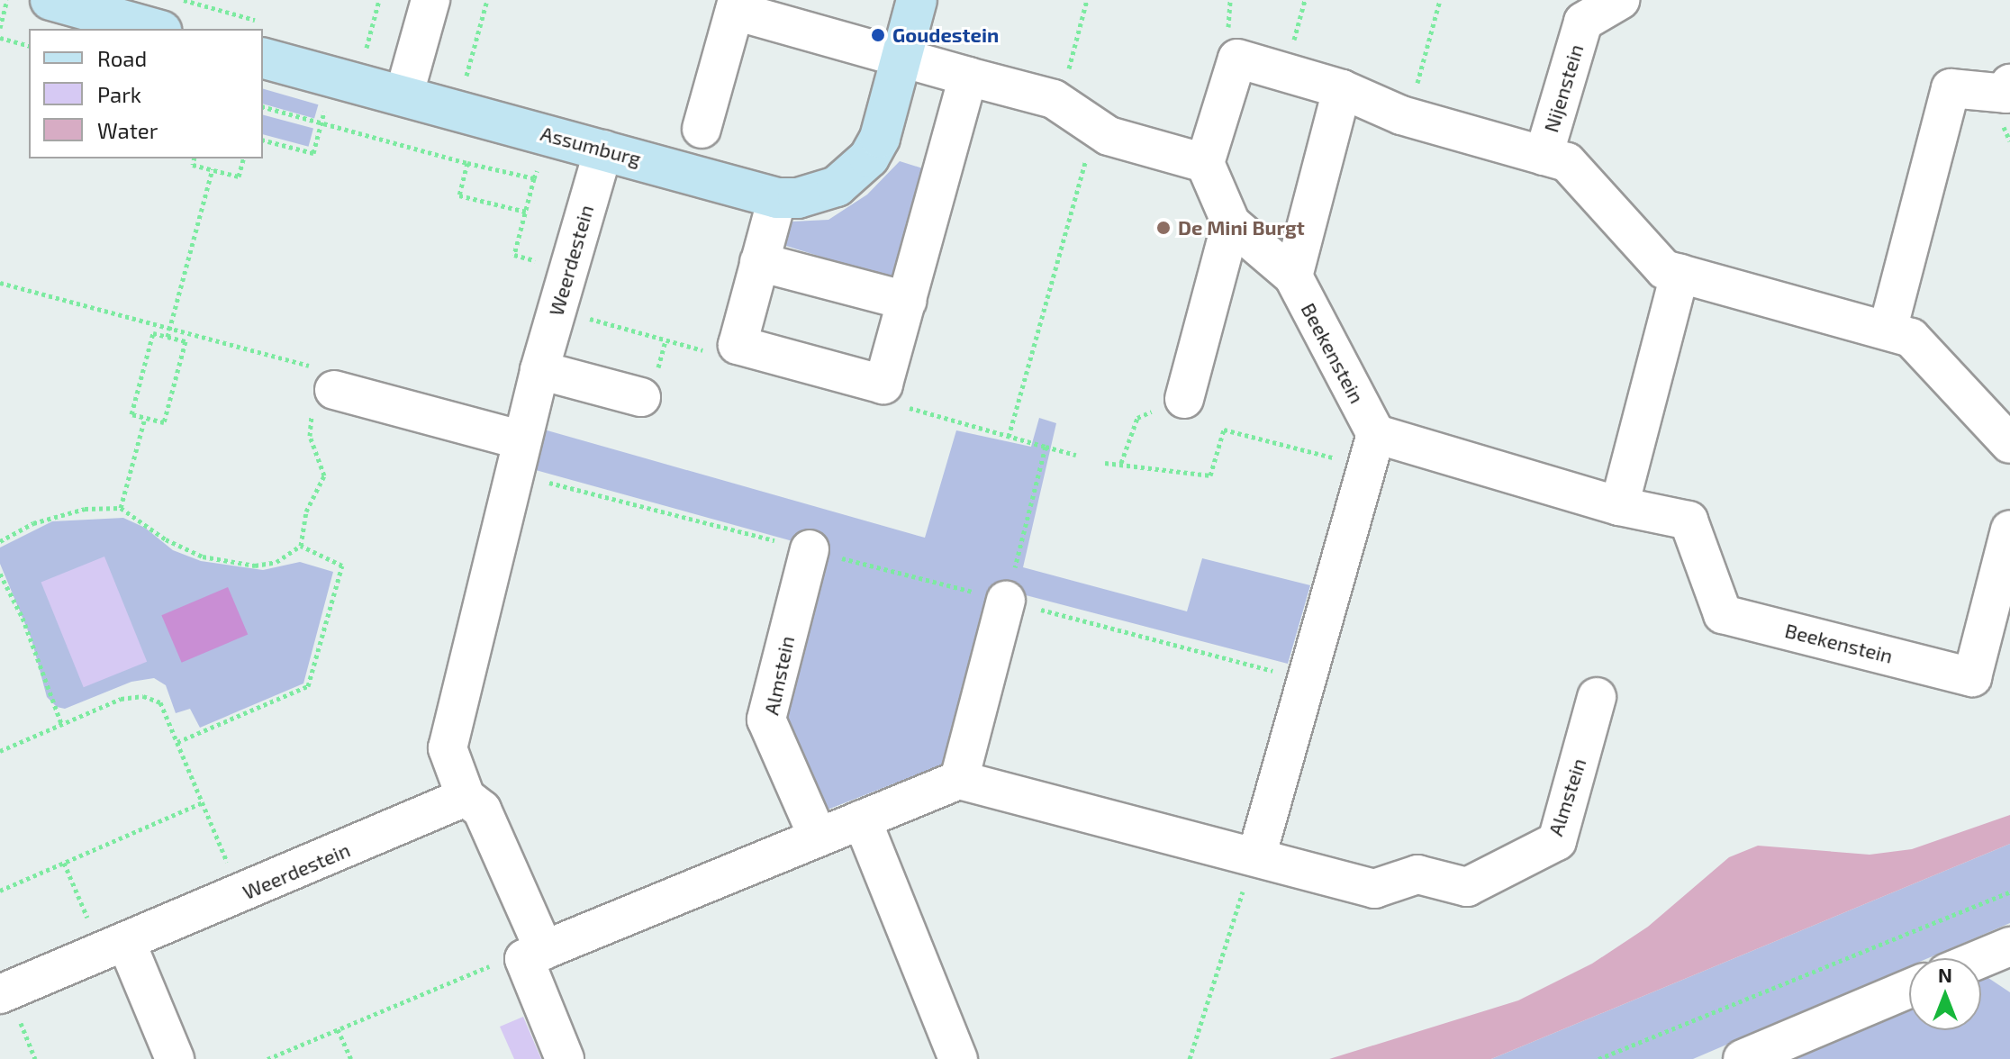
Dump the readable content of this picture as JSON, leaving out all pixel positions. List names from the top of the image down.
{
  "streets": {
    "street": [
      "Nijenstein",
      "Assumburg",
      "Weerdestein",
      "Beekenstein",
      "Almstein"
    ]
  },
  "crossings": [
    ["Assumburg", "Weerdestein"]
  ],
  "places": ["Goudestein", "De Mini Burgt"],
  "legend": ["Road", "Park", "Water"],
  "north": "top"
}
